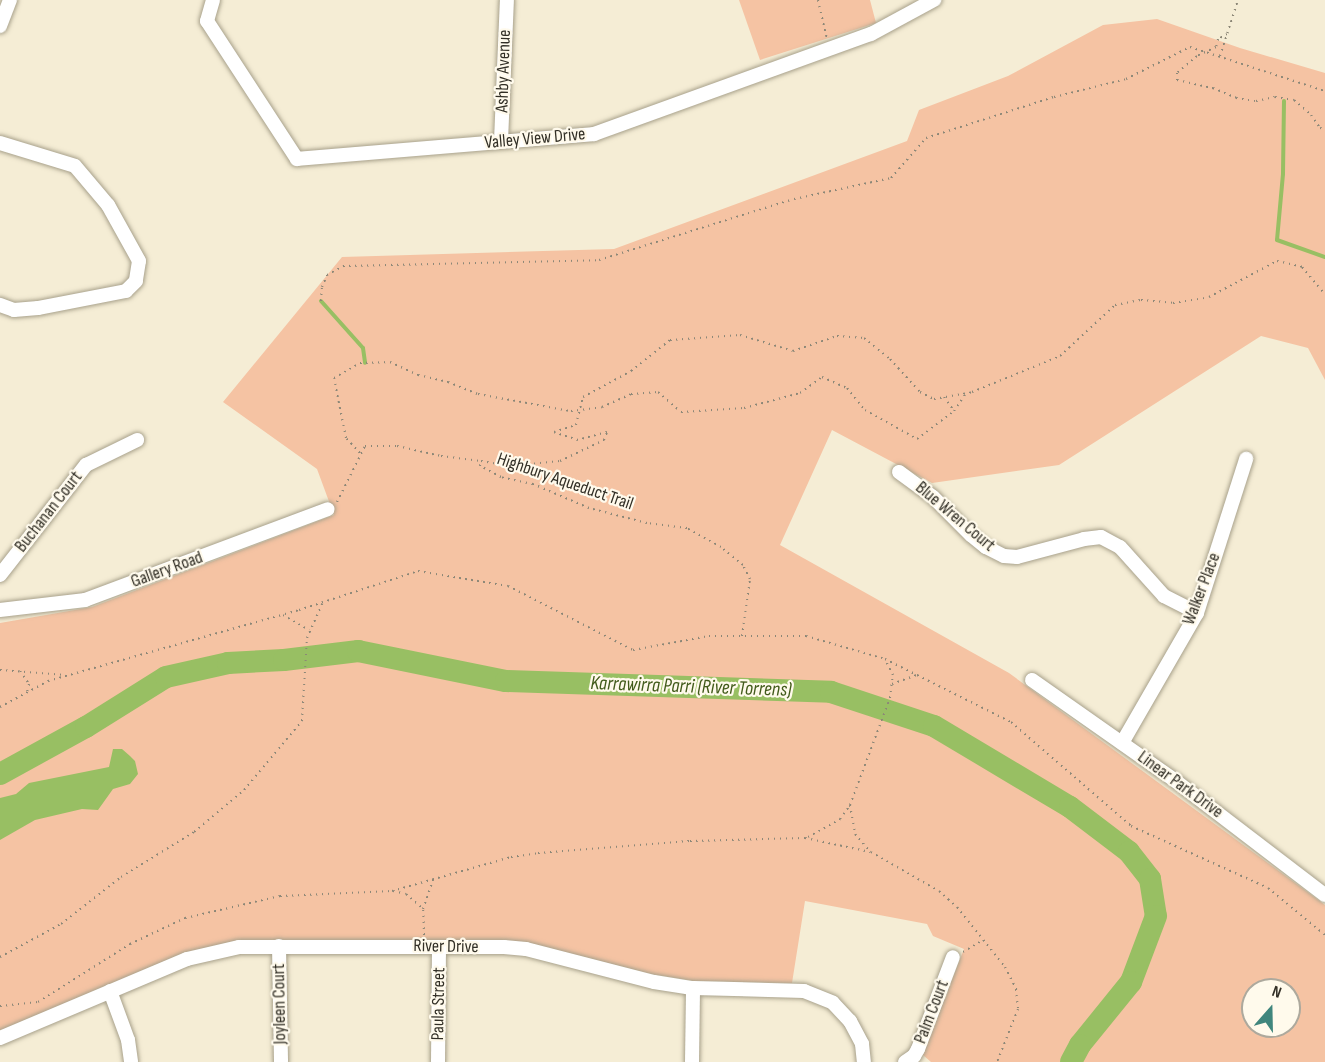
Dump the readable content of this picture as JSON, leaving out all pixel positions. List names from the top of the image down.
{
  "streets": {
    "street": [
      "Ashby Avenue",
      "Valley View Drive",
      "Buchanan Court",
      "Blue Wren Court",
      "Gallery Road",
      "Walker Place",
      "Linear Park Drive",
      "River Drive",
      "Joyleen Court",
      "Paula Street",
      "Palm Court"
    ],
    "path": ["Highbury Aqueduct Trail"]
  },
  "crossings": [
    ["Ashby Avenue", "Valley View Drive"],
    ["Blue Wren Court", "Walker Place"],
    ["Walker Place", "Linear Park Drive"],
    ["River Drive", "Joyleen Court"],
    ["River Drive", "Paula Street"]
  ],
  "water": ["Karrawirra Parri (River Torrens)"],
  "north": "top"
}
